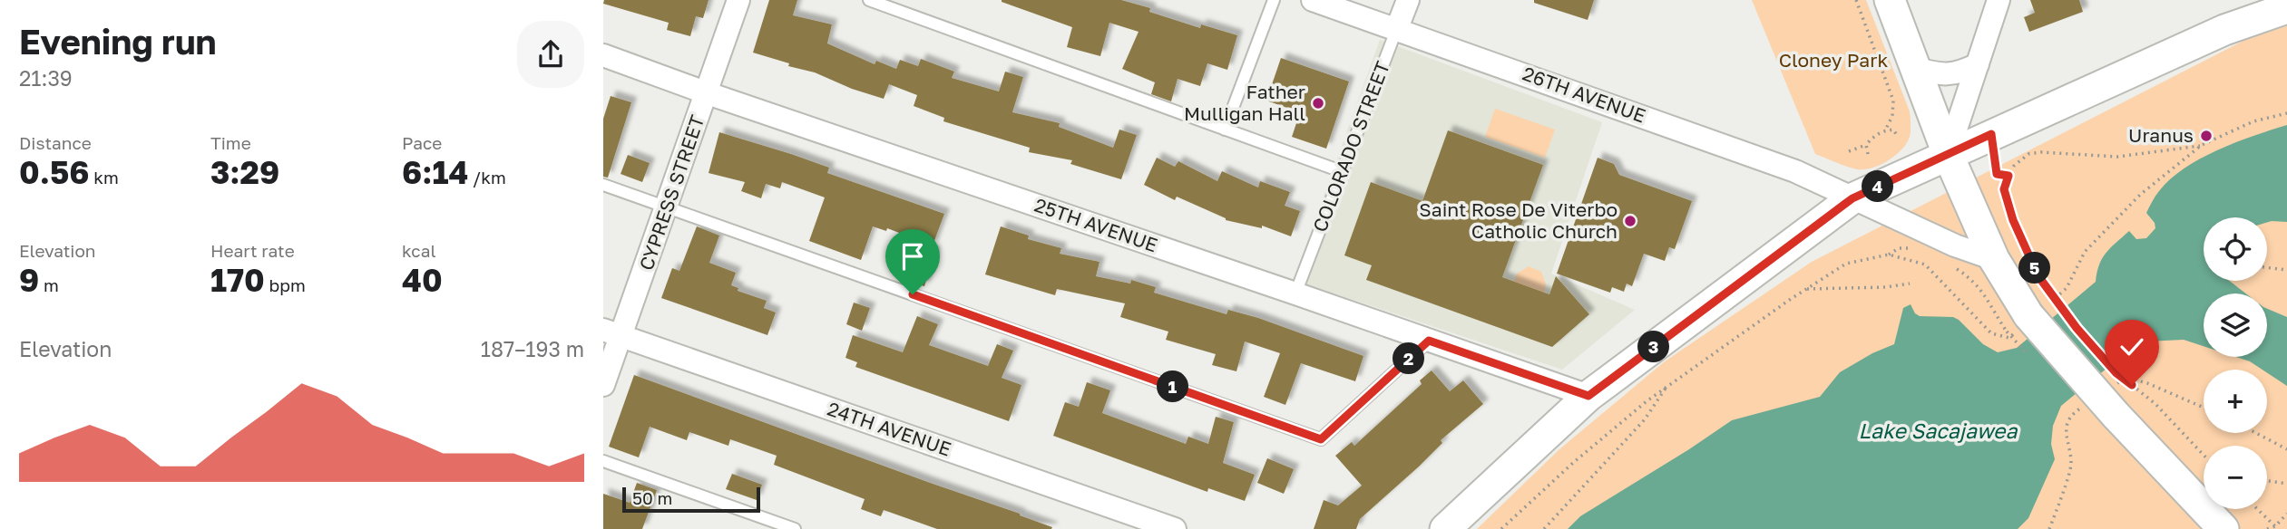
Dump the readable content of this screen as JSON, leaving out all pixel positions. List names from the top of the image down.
{
  "streets": {
    "street": [
      "26TH AVENUE",
      "COLORADO STREET",
      "CYPRESS STREET",
      "25TH AVENUE",
      "24TH AVENUE"
    ]
  },
  "crossings": [
    ["26TH AVENUE", "COLORADO STREET"],
    ["COLORADO STREET", "25TH AVENUE"],
    ["CYPRESS STREET", "25TH AVENUE"],
    ["CYPRESS STREET", "24TH AVENUE"]
  ],
  "water": ["Lake Sacajawea"],
  "parks": ["Cloney Park"],
  "places": ["Father Mulligan Hall", "Uranus", "Saint Rose De Viterbo Catholic Church"],
  "scale_bar": "50 m",
  "page": {
    "heading": ["Evening run", "21:39"],
    "stats": [
      ["Distance", "0.56 km"],
      ["Time", "3:29"],
      ["Pace", "6:14 /km"],
      ["Elevation", "9 m"],
      ["Heart rate", "170 bpm"],
      ["kcal", "40"]
    ],
    "pins": [
      "4",
      "5",
      "3",
      "2",
      "1"
    ],
    "map_buttons": ["+", "−"],
    "chart": ["Elevation", "187–193 m"],
    "scale": "50 m"
  }
}
